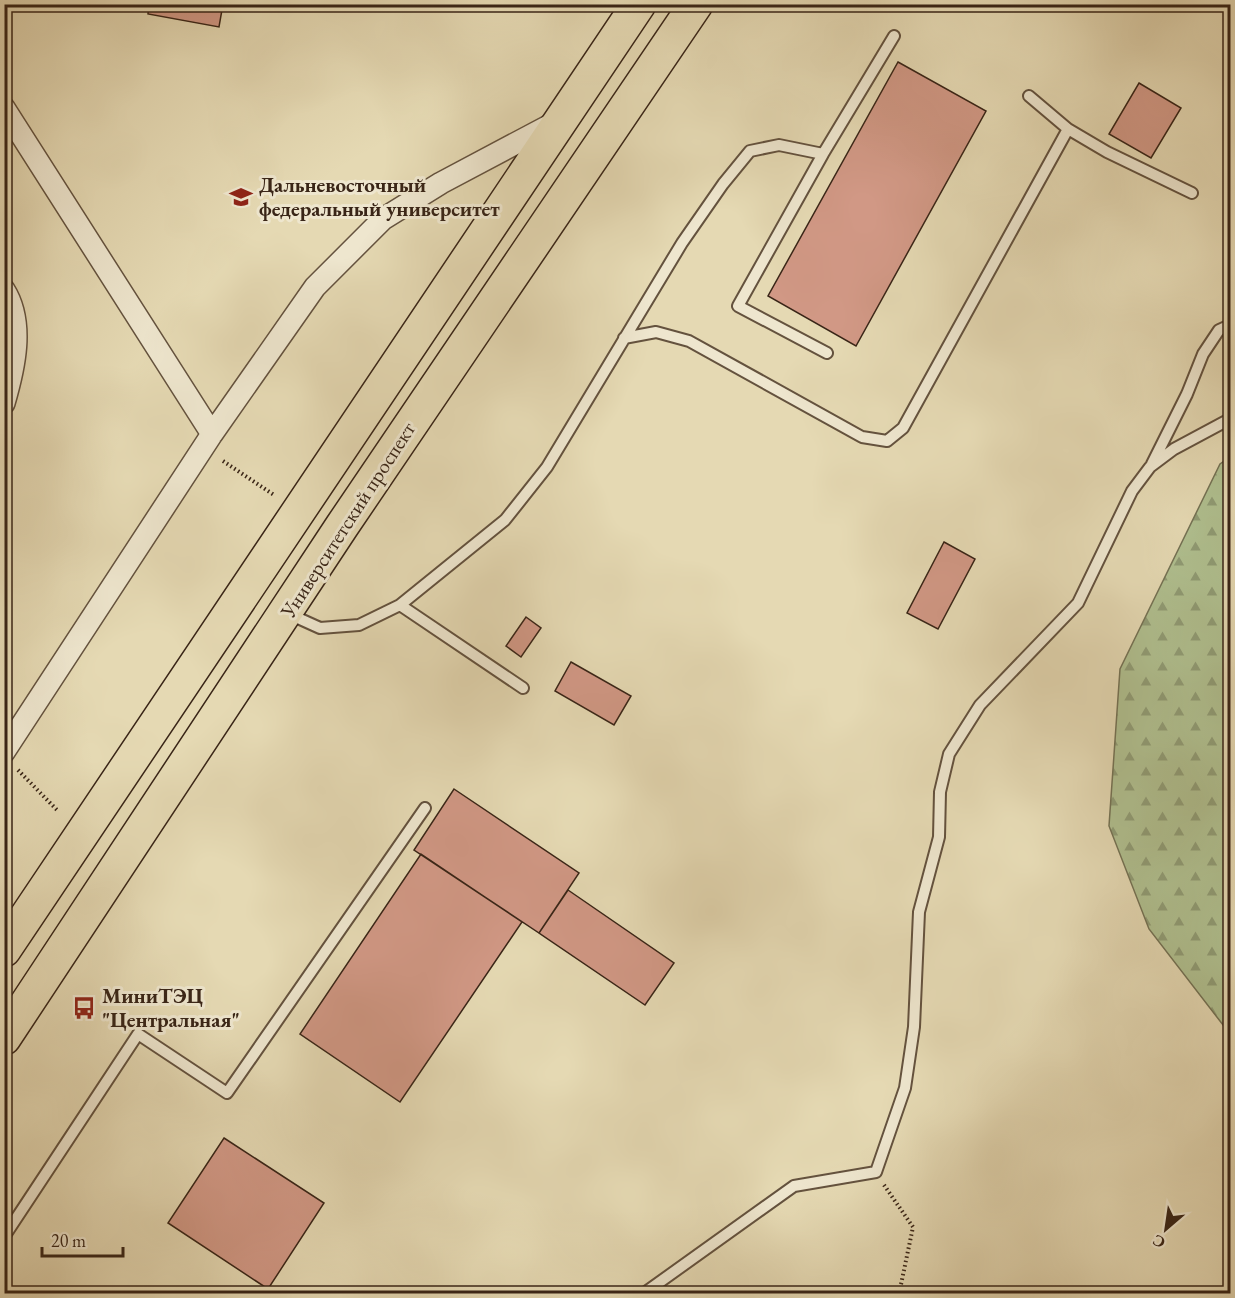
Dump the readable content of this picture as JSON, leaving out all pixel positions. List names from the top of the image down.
{
  "streets": {
    "main road": ["Университетский проспект"]
  },
  "places": {
    "school or university": ["Дальневосточный федеральный университет"],
    "bus stop": ["МиниТЭЦ \"Центральная\""]
  },
  "scale_bar": "20 m",
  "north": "bottom left"
}
